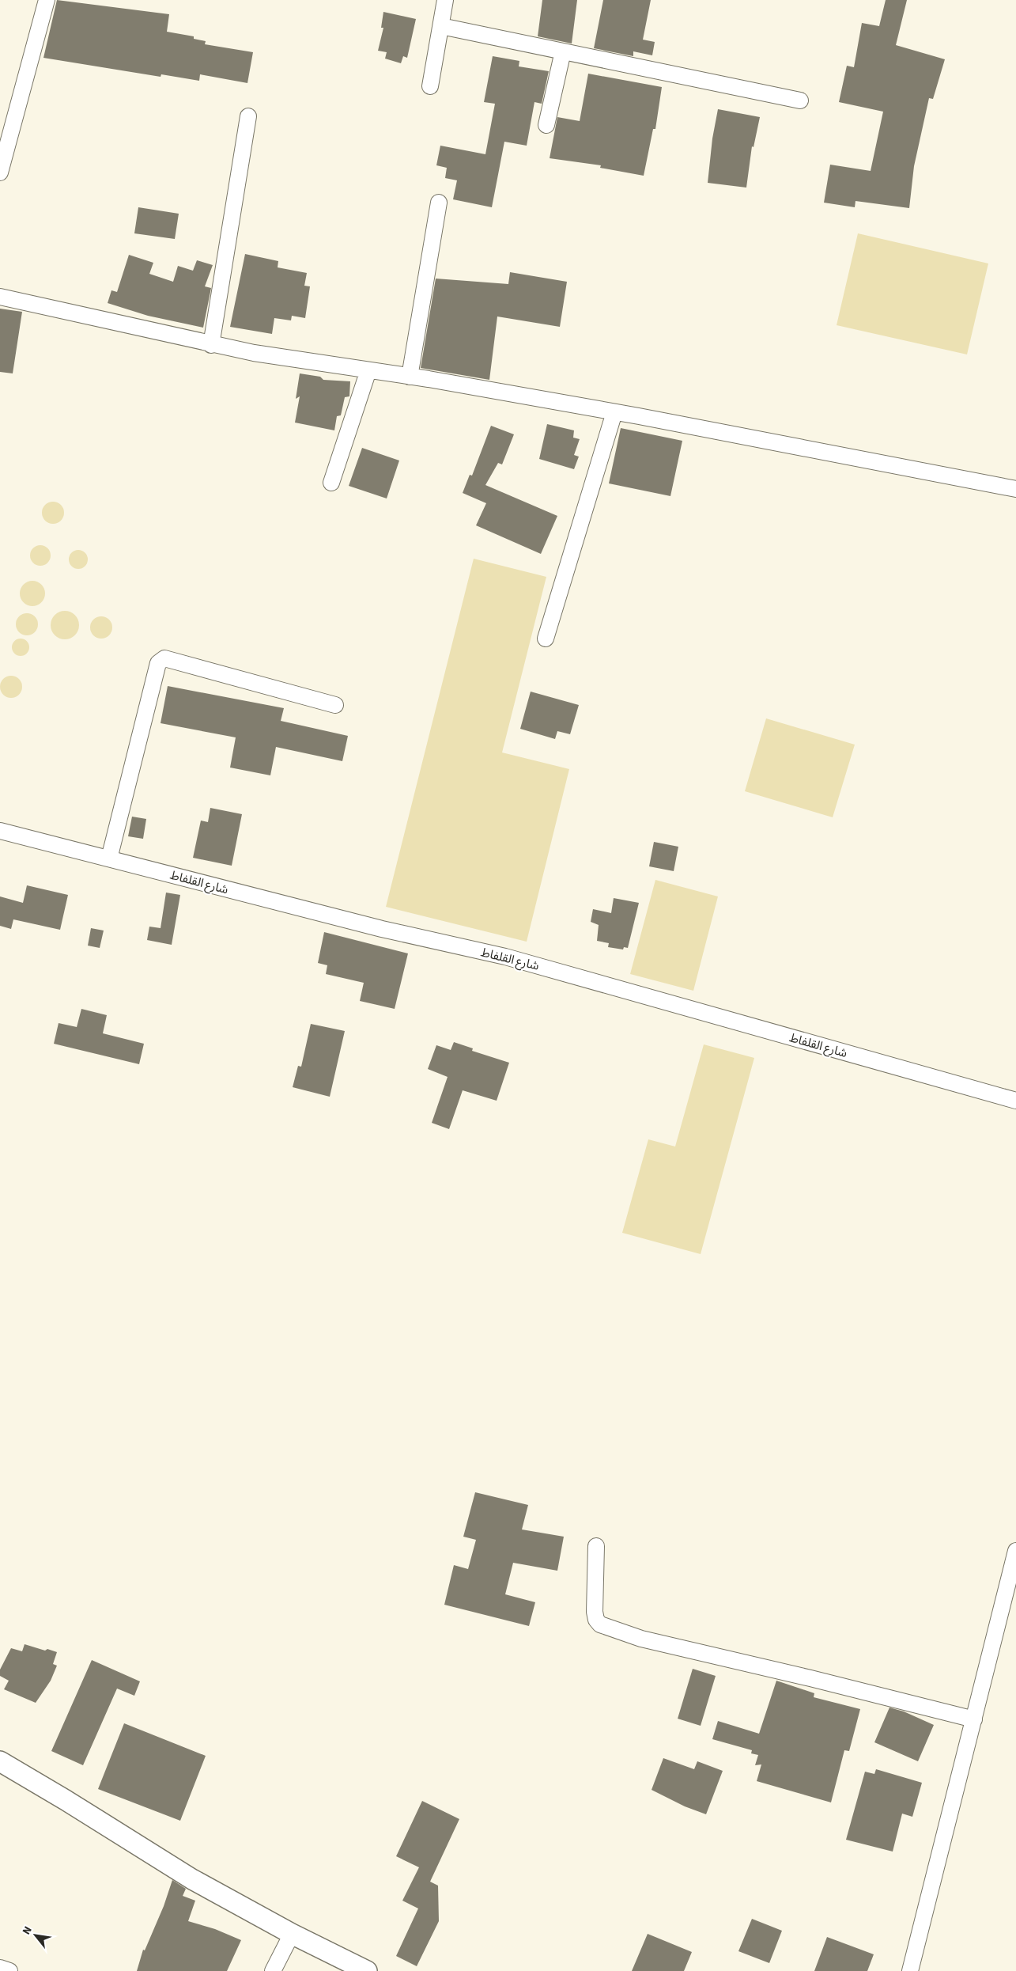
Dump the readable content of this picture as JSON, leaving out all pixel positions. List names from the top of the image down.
{
  "streets": {
    "street": ["شارع القلفاط"]
  },
  "north": "top left"
}
